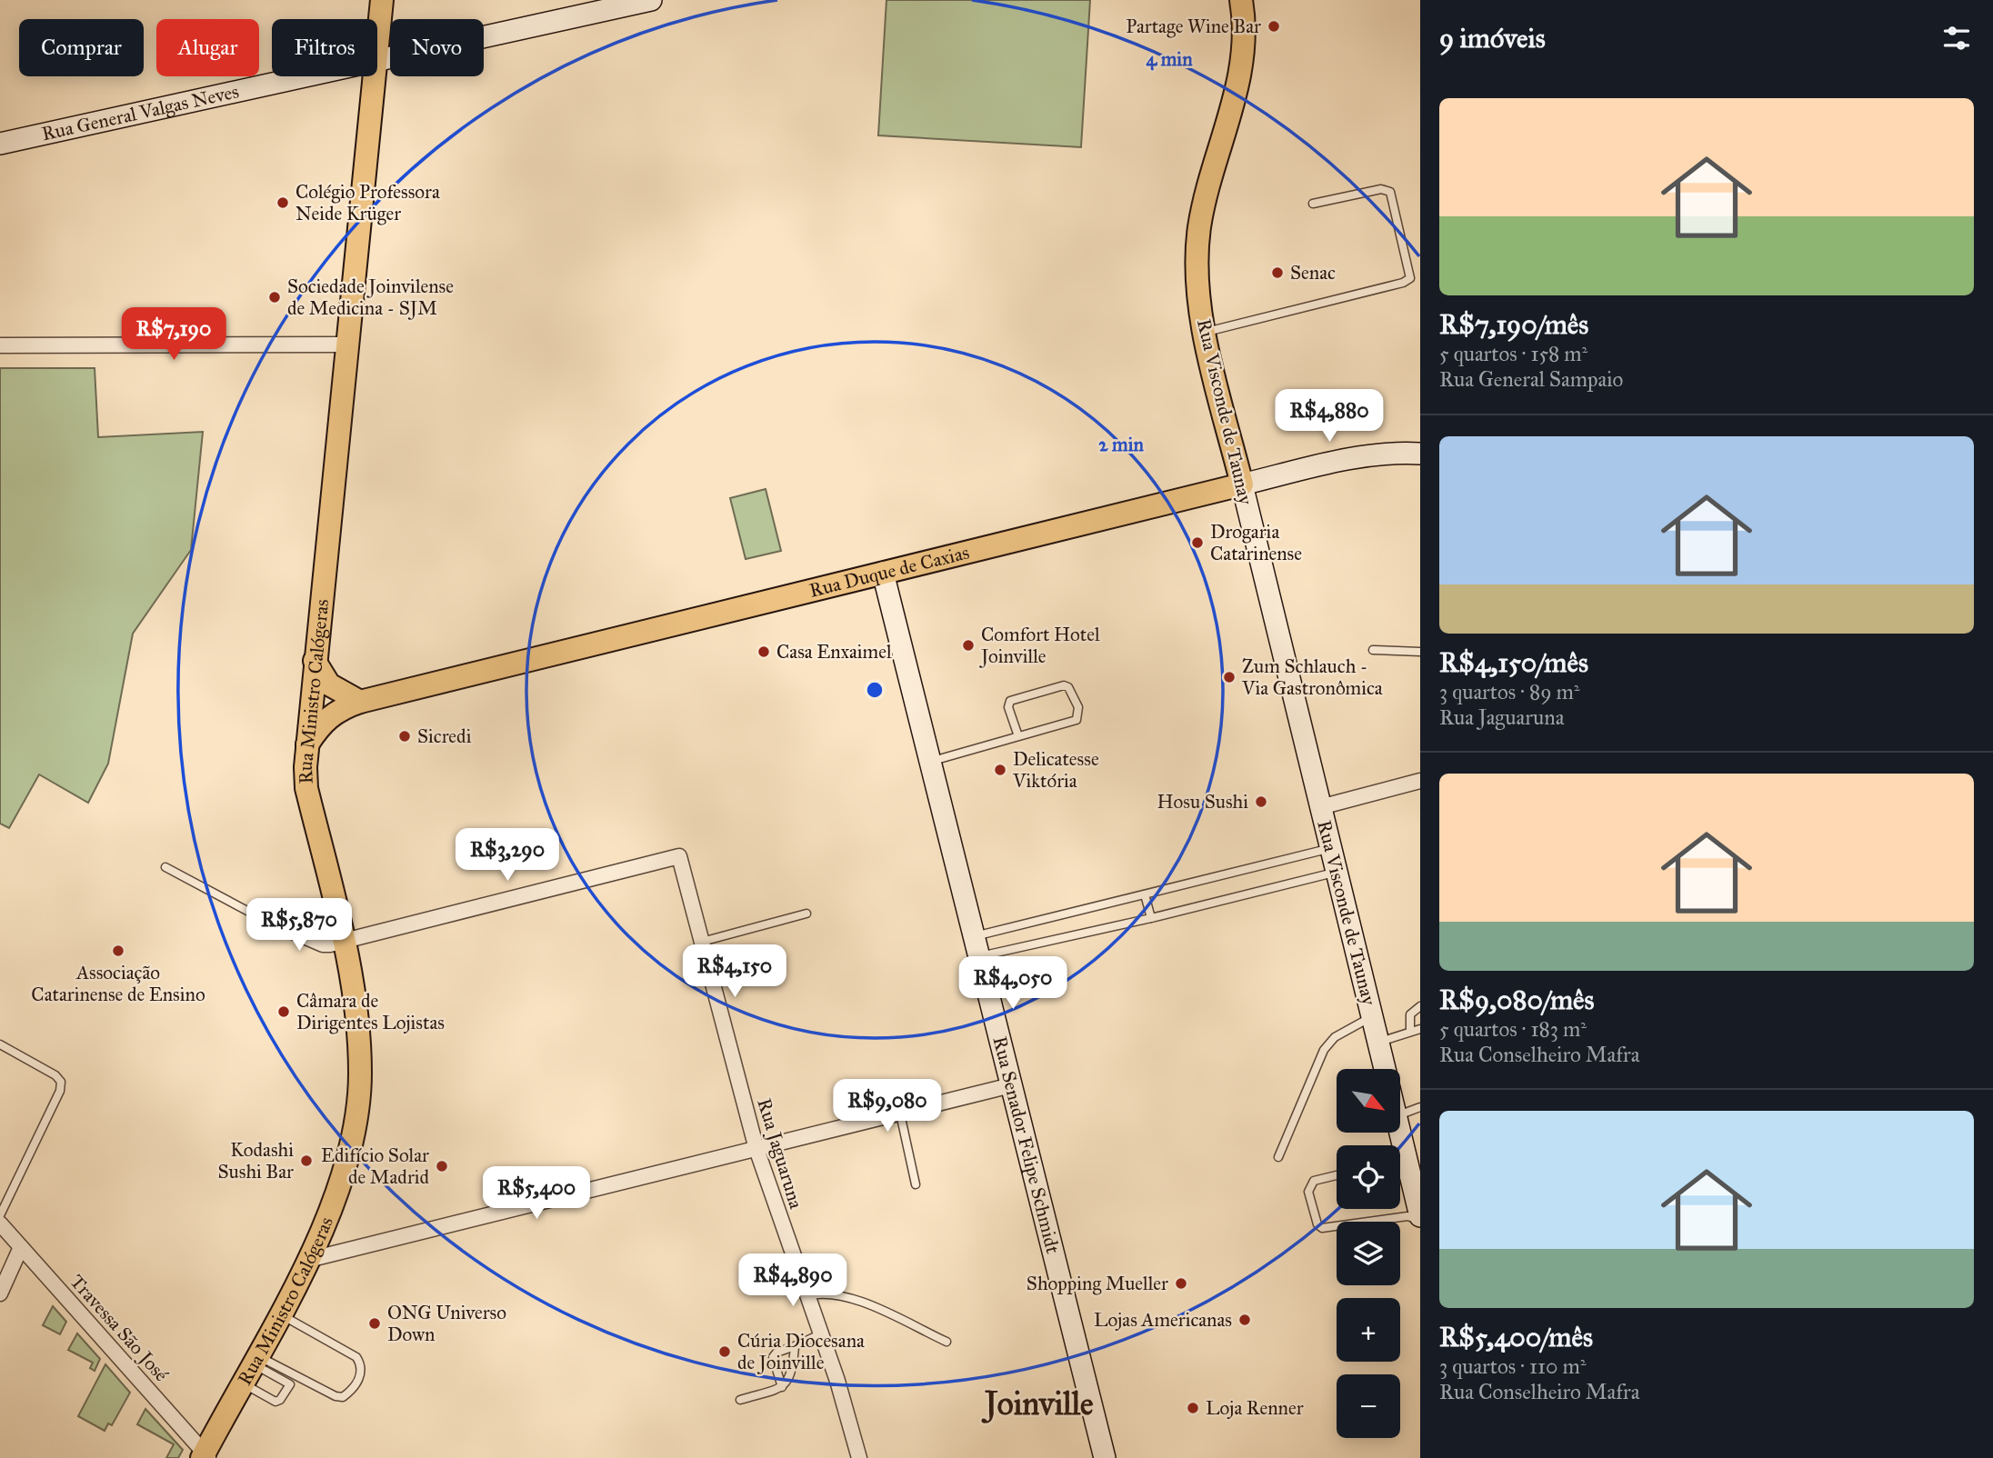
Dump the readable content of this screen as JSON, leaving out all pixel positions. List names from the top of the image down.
{
  "streets": {
    "main road": [
      "Rua General Valgas Neves",
      "Rua Visconde de Taunay",
      "Rua Duque de Caxias",
      "Rua Ministro Calógeras",
      "Rua Senador Felipe Schmidt"
    ],
    "street": ["Rua Jaguaruna", "Travessa São José"]
  },
  "crossings": [
    ["Rua Visconde de Taunay", "Rua Duque de Caxias"],
    ["Rua Duque de Caxias", "Rua Ministro Calógeras"],
    ["Rua Duque de Caxias", "Rua Senador Felipe Schmidt"],
    ["Rua Ministro Calógeras", "Rua Jaguaruna"],
    ["Rua Ministro Calógeras", "Travessa São José"]
  ],
  "districts": ["Joinville"],
  "places": [
    "Partage Wine Bar",
    "Colégio Professora Neide Krüger",
    "Senac",
    "Sociedade Joinvilense de Medicina - SJM",
    "Drogaria Catarinense",
    "Comfort Hotel Joinville",
    "Casa Enxaimel",
    "Zum Schlauch - Via Gastronômica",
    "Sicredi",
    "Delicatesse Viktória",
    "Hosu Sushi",
    "Associação Catarinense de Ensino",
    "Câmara de Dirigentes Lojistas",
    "Kodashi Sushi Bar",
    "Edifício Solar de Madrid",
    "Shopping Mueller",
    "Lojas Americanas",
    "ONG Universo Down",
    "Cúria Diocesana de Joinville",
    "Loja Renner"
  ],
  "north": "bottom right",
  "page": {
    "heading": "9 imóveis",
    "chip": [
      "Comprar",
      "Alugar",
      "Filtros",
      "Novo"
    ],
    "list": [
      {
        "name": "R$7,190/mês",
        "note": "5 quartos · 158 m² · Rua General Sampaio"
      },
      {
        "name": "R$4,150/mês",
        "note": "3 quartos · 89 m² · Rua Jaguaruna"
      },
      {
        "name": "R$9,080/mês",
        "note": "5 quartos · 183 m² · Rua Conselheiro Mafra"
      },
      {
        "name": "R$5,400/mês",
        "note": "3 quartos · 110 m² · Rua Conselheiro Mafra"
      }
    ],
    "price": [
      "R$7,190",
      "R$4,880",
      "R$3,290",
      "R$5,870",
      "R$4,150",
      "R$4,050",
      "R$9,080",
      "R$5,400",
      "R$4,890"
    ],
    "map_buttons": ["+", "−"]
  },
  "rings": ["4 min", "2 min"]
}
